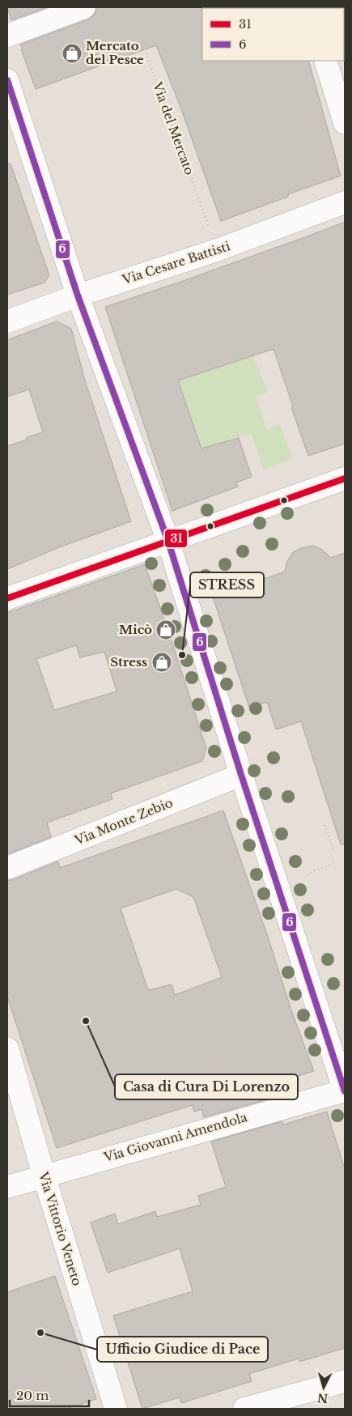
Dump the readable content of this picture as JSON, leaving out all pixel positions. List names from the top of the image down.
{
  "streets": {
    "street": [
      "Via Cesare Battisti",
      "Via Monte Zebio",
      "Via Giovanni Amendola",
      "Via Vittorio Veneto"
    ],
    "path": ["Via del Mercato"]
  },
  "crossings": [
    ["Via del Mercato", "Via Cesare Battisti"],
    ["Via Giovanni Amendola", "Via Vittorio Veneto"]
  ],
  "places": {
    "shop": ["Mercato del Pesce", "Micò", "Stress"],
    "other": ["STRESS", "Casa di Cura Di Lorenzo", "Ufficio Giudice di Pace"]
  },
  "lines": ["transit line 6", "transit line 31"],
  "legend": ["31", "6"],
  "scale_bar": "20 m",
  "north": "bottom"
}
